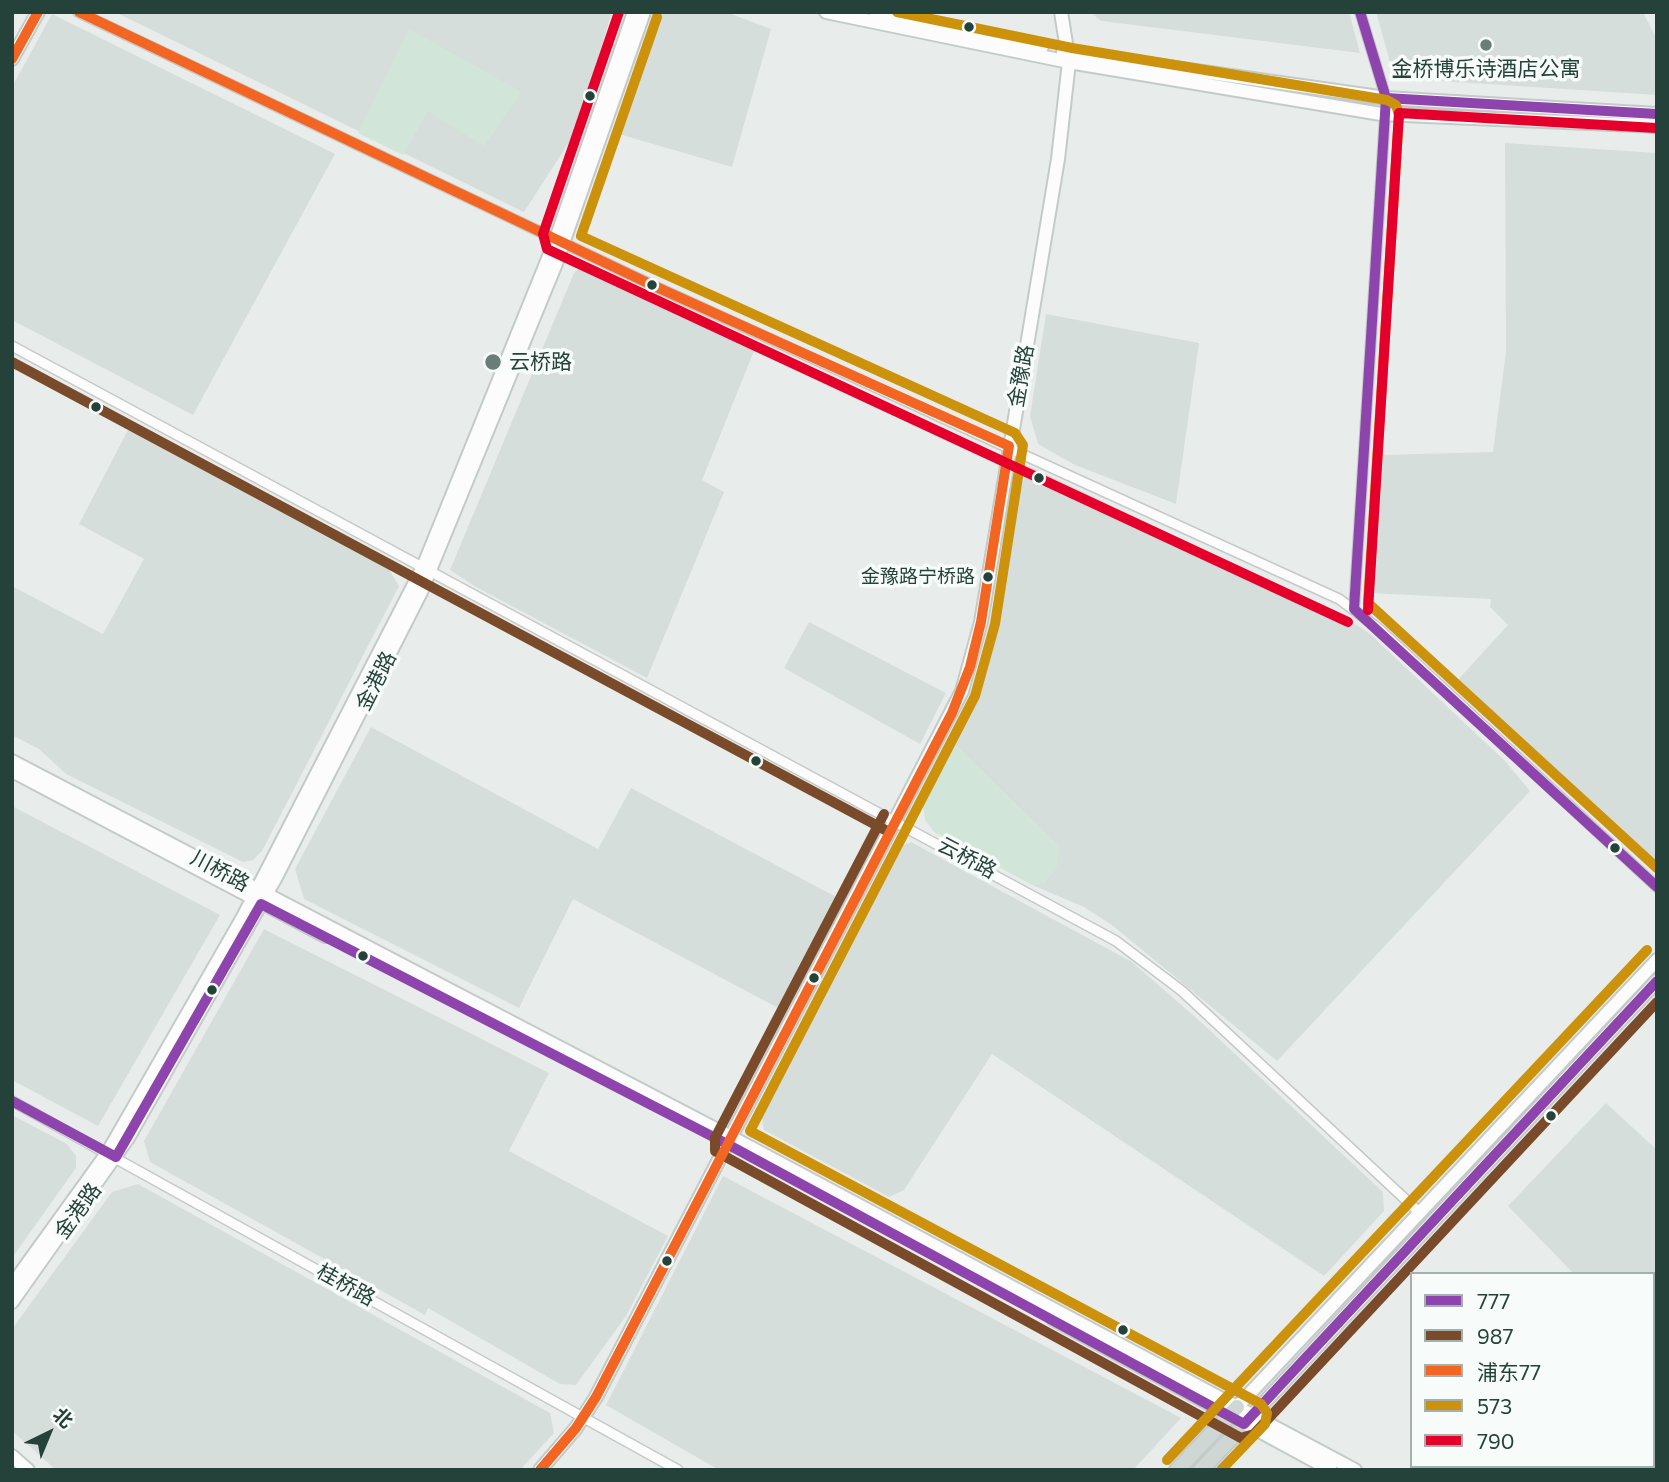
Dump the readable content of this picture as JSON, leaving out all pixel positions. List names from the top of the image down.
{
  "streets": {
    "street": [
      "金豫路",
      "金港路",
      "云桥路",
      "川桥路",
      "桂桥路"
    ]
  },
  "crossings": [
    ["金豫路", "云桥路"],
    ["金豫路", "川桥路"],
    ["金豫路", "桂桥路"],
    ["金港路", "云桥路"],
    ["金港路", "川桥路"],
    ["金港路", "桂桥路"]
  ],
  "places": ["金桥博乐诗酒店公寓", "云桥路", "金豫路宁桥路"],
  "lines": [
    "transit line 777",
    "transit line 浦东77",
    "transit line 573",
    "transit line 790",
    "transit line 987"
  ],
  "legend": [
    "777",
    "987",
    "浦东77",
    "573",
    "790"
  ],
  "north": "top right"
}
